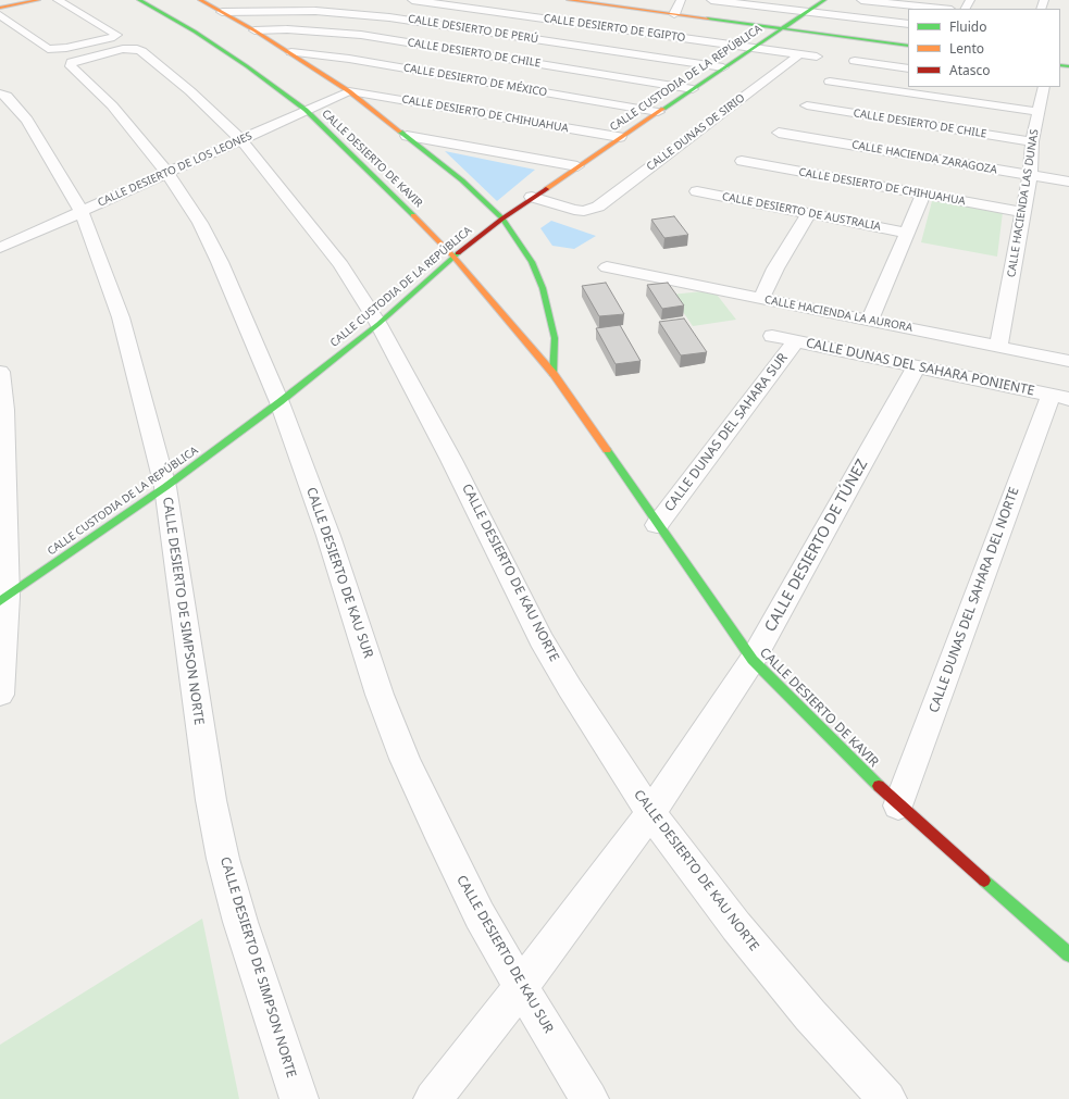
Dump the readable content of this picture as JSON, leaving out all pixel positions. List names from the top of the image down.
{
  "streets": {
    "street": [
      "CALLE DESIERTO DE EGIPTO",
      "CALLE DESIERTO DE PERÚ",
      "CALLE DESIERTO DE CHILE",
      "CALLE CUSTODIA DE LA REPÚBLICA",
      "CALLE DESIERTO DE MÉXICO",
      "CALLE DESIERTO DE CHIHUAHUA",
      "CALLE DUNAS DE SIRIO",
      "CALLE HACIENDA ZARAGOZA",
      "CALLE DESIERTO DE KAVIR",
      "CALLE DESIERTO DE LOS LEONES",
      "CALLE HACIENDA LAS DUNAS",
      "CALLE DESIERTO DE AUSTRALIA",
      "CALLE HACIENDA LA AURORA",
      "CALLE DUNAS DEL SAHARA PONIENTE",
      "CALLE DUNAS DEL SAHARA SUR",
      "CALLE DESIERTO DE TÚNEZ",
      "CALLE DESIERTO DE KAU SUR",
      "CALLE DESIERTO DE KAU NORTE",
      "CALLE DUNAS DEL SAHARA DEL NORTE",
      "CALLE DESIERTO DE SIMPSON NORTE"
    ]
  },
  "crossings": [
    ["CALLE DESIERTO DE EGIPTO", "CALLE CUSTODIA DE LA REPÚBLICA"],
    ["CALLE DESIERTO DE EGIPTO", "CALLE DUNAS DE SIRIO"],
    ["CALLE DESIERTO DE PERÚ", "CALLE CUSTODIA DE LA REPÚBLICA"],
    ["CALLE DESIERTO DE CHILE", "CALLE CUSTODIA DE LA REPÚBLICA"],
    ["CALLE DESIERTO DE CHILE", "CALLE HACIENDA LAS DUNAS"],
    ["CALLE CUSTODIA DE LA REPÚBLICA", "CALLE DESIERTO DE MÉXICO"],
    ["CALLE CUSTODIA DE LA REPÚBLICA", "CALLE DESIERTO DE CHIHUAHUA"],
    ["CALLE CUSTODIA DE LA REPÚBLICA", "CALLE DUNAS DE SIRIO"],
    ["CALLE CUSTODIA DE LA REPÚBLICA", "CALLE DESIERTO DE KAVIR"],
    ["CALLE CUSTODIA DE LA REPÚBLICA", "CALLE DESIERTO DE KAU SUR"],
    ["CALLE CUSTODIA DE LA REPÚBLICA", "CALLE DESIERTO DE KAU NORTE"],
    ["CALLE CUSTODIA DE LA REPÚBLICA", "CALLE DESIERTO DE SIMPSON NORTE"],
    ["CALLE DESIERTO DE CHIHUAHUA", "CALLE DESIERTO DE LOS LEONES"],
    ["CALLE DESIERTO DE CHIHUAHUA", "CALLE HACIENDA LAS DUNAS"],
    ["CALLE HACIENDA ZARAGOZA", "CALLE HACIENDA LAS DUNAS"],
    ["CALLE DESIERTO DE KAVIR", "CALLE DESIERTO DE LOS LEONES"],
    ["CALLE DESIERTO DE KAVIR", "CALLE DUNAS DEL SAHARA SUR"],
    ["CALLE DESIERTO DE KAVIR", "CALLE DESIERTO DE TÚNEZ"],
    ["CALLE DESIERTO DE KAVIR", "CALLE DUNAS DEL SAHARA DEL NORTE"],
    ["CALLE DESIERTO DE LOS LEONES", "CALLE DESIERTO DE KAU SUR"],
    ["CALLE DESIERTO DE LOS LEONES", "CALLE DESIERTO DE KAU NORTE"],
    ["CALLE DESIERTO DE LOS LEONES", "CALLE DESIERTO DE SIMPSON NORTE"],
    ["CALLE HACIENDA LAS DUNAS", "CALLE HACIENDA LA AURORA"],
    ["CALLE DUNAS DEL SAHARA PONIENTE", "CALLE DUNAS DEL SAHARA SUR"],
    ["CALLE DUNAS DEL SAHARA PONIENTE", "CALLE DESIERTO DE TÚNEZ"],
    ["CALLE DUNAS DEL SAHARA PONIENTE", "CALLE DUNAS DEL SAHARA DEL NORTE"],
    ["CALLE DESIERTO DE TÚNEZ", "CALLE DESIERTO DE KAU SUR"],
    ["CALLE DESIERTO DE TÚNEZ", "CALLE DESIERTO DE KAU NORTE"],
    ["CALLE DESIERTO DE KAU SUR", "CALLE DESIERTO DE KAU NORTE"]
  ],
  "legend": ["Fluido", "Lento", "Atasco"]
}
